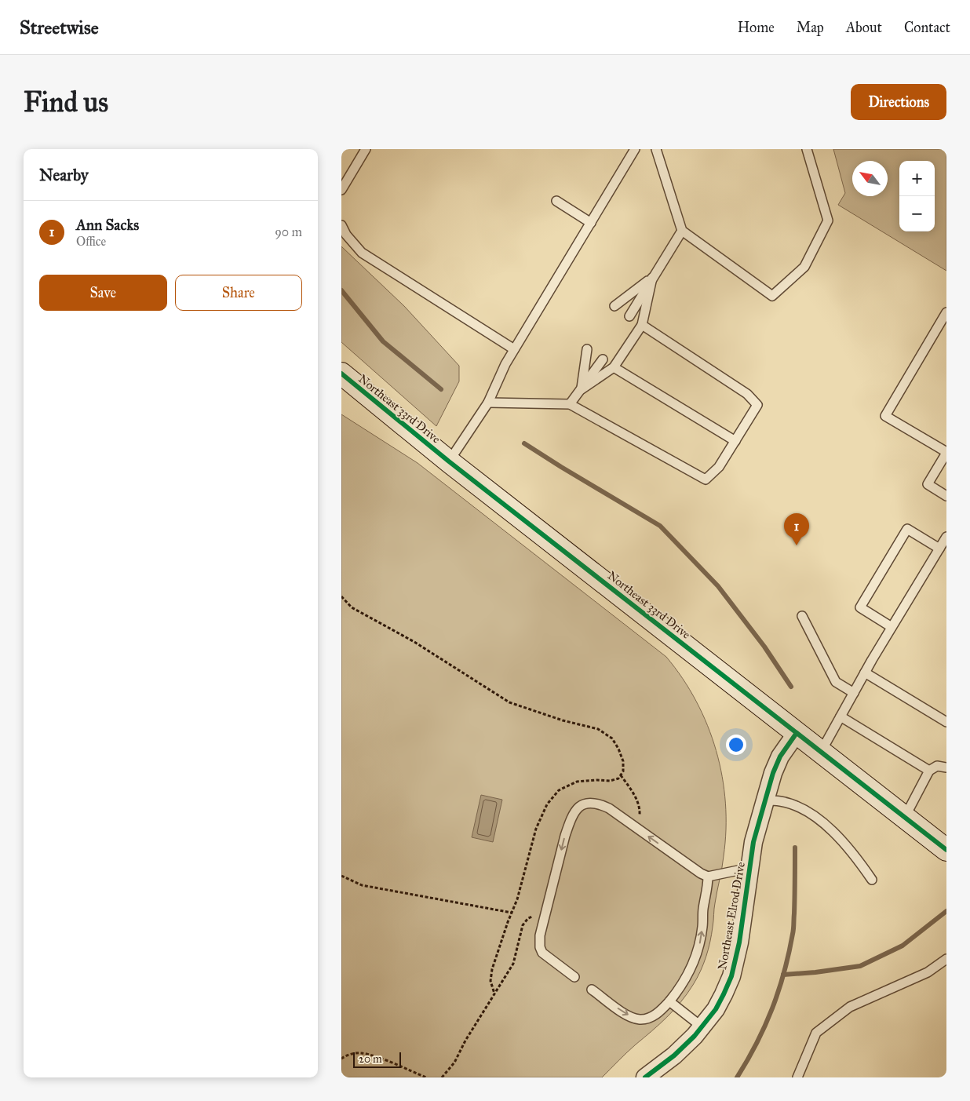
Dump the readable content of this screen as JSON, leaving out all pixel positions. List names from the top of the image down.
{
  "streets": {
    "main road": ["Northeast 33rd Drive"],
    "street": ["Northeast Elrod Drive"]
  },
  "crossings": [
    ["Northeast 33rd Drive", "Northeast Elrod Drive"]
  ],
  "scale_bar": "20 m",
  "north": "top left",
  "page": {
    "header": "Streetwise",
    "nav": [
      "Home",
      "Map",
      "About",
      "Contact"
    ],
    "buttons": [
      "Directions",
      ["Save", "Share"]
    ],
    "title": "Find us",
    "heading": "Nearby",
    "map_buttons": ["+", "−"],
    "list": [
      {
        "mark": "1",
        "name": "Ann Sacks",
        "note": "Office",
        "value": "90 m"
      }
    ],
    "pins": "1",
    "scale": "20 m"
  }
}
